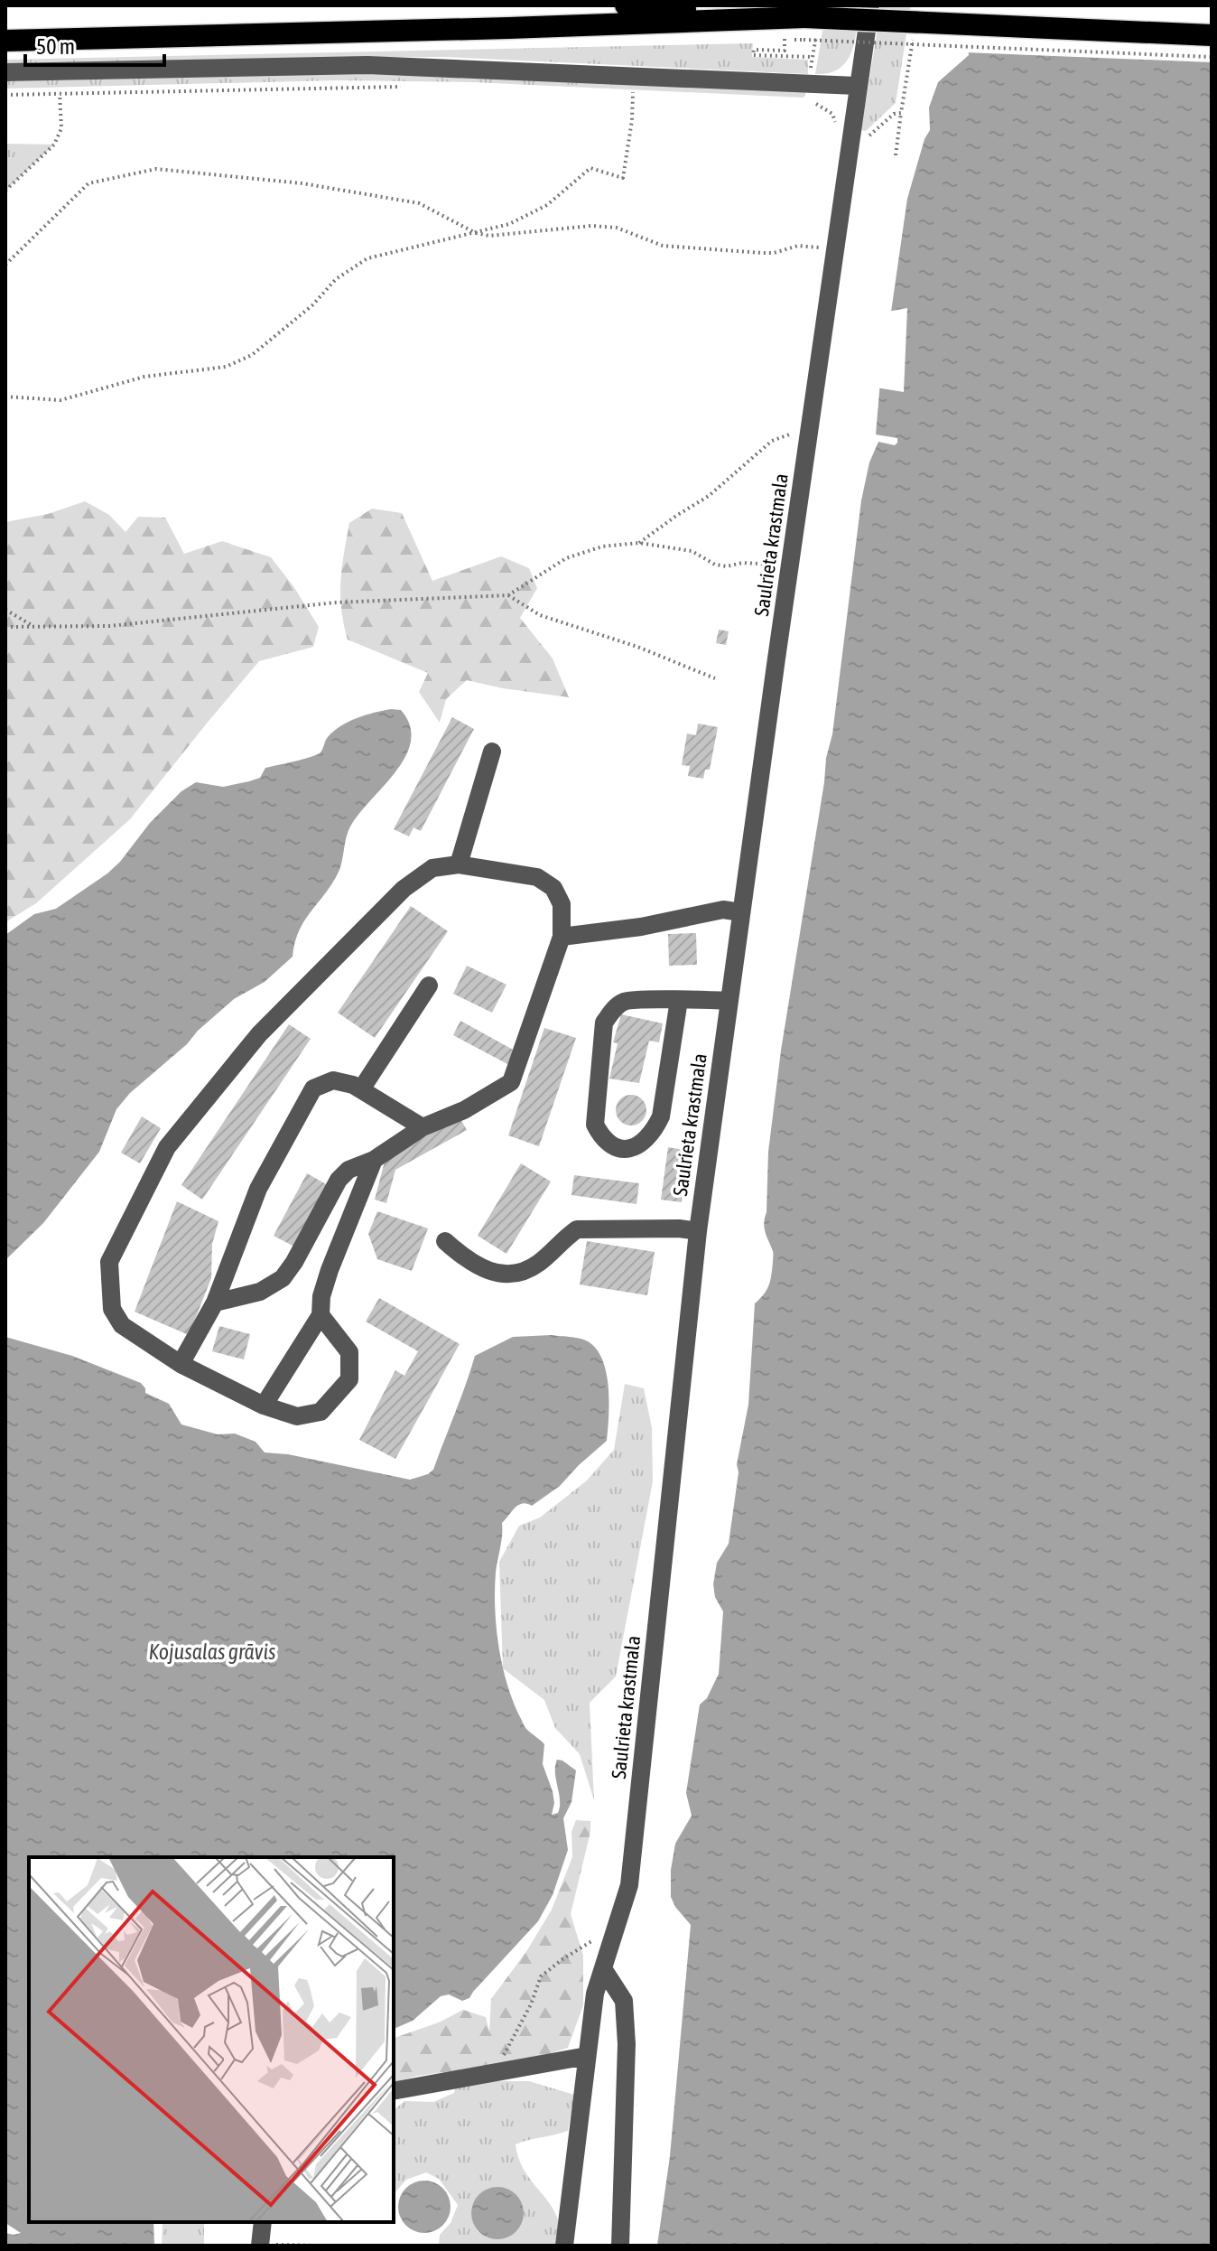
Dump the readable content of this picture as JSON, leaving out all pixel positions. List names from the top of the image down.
{
  "streets": {
    "street": ["Saulrieta krastmala"]
  },
  "water": ["Kojusalas grāvis"],
  "scale_bar": "50 m"
}
